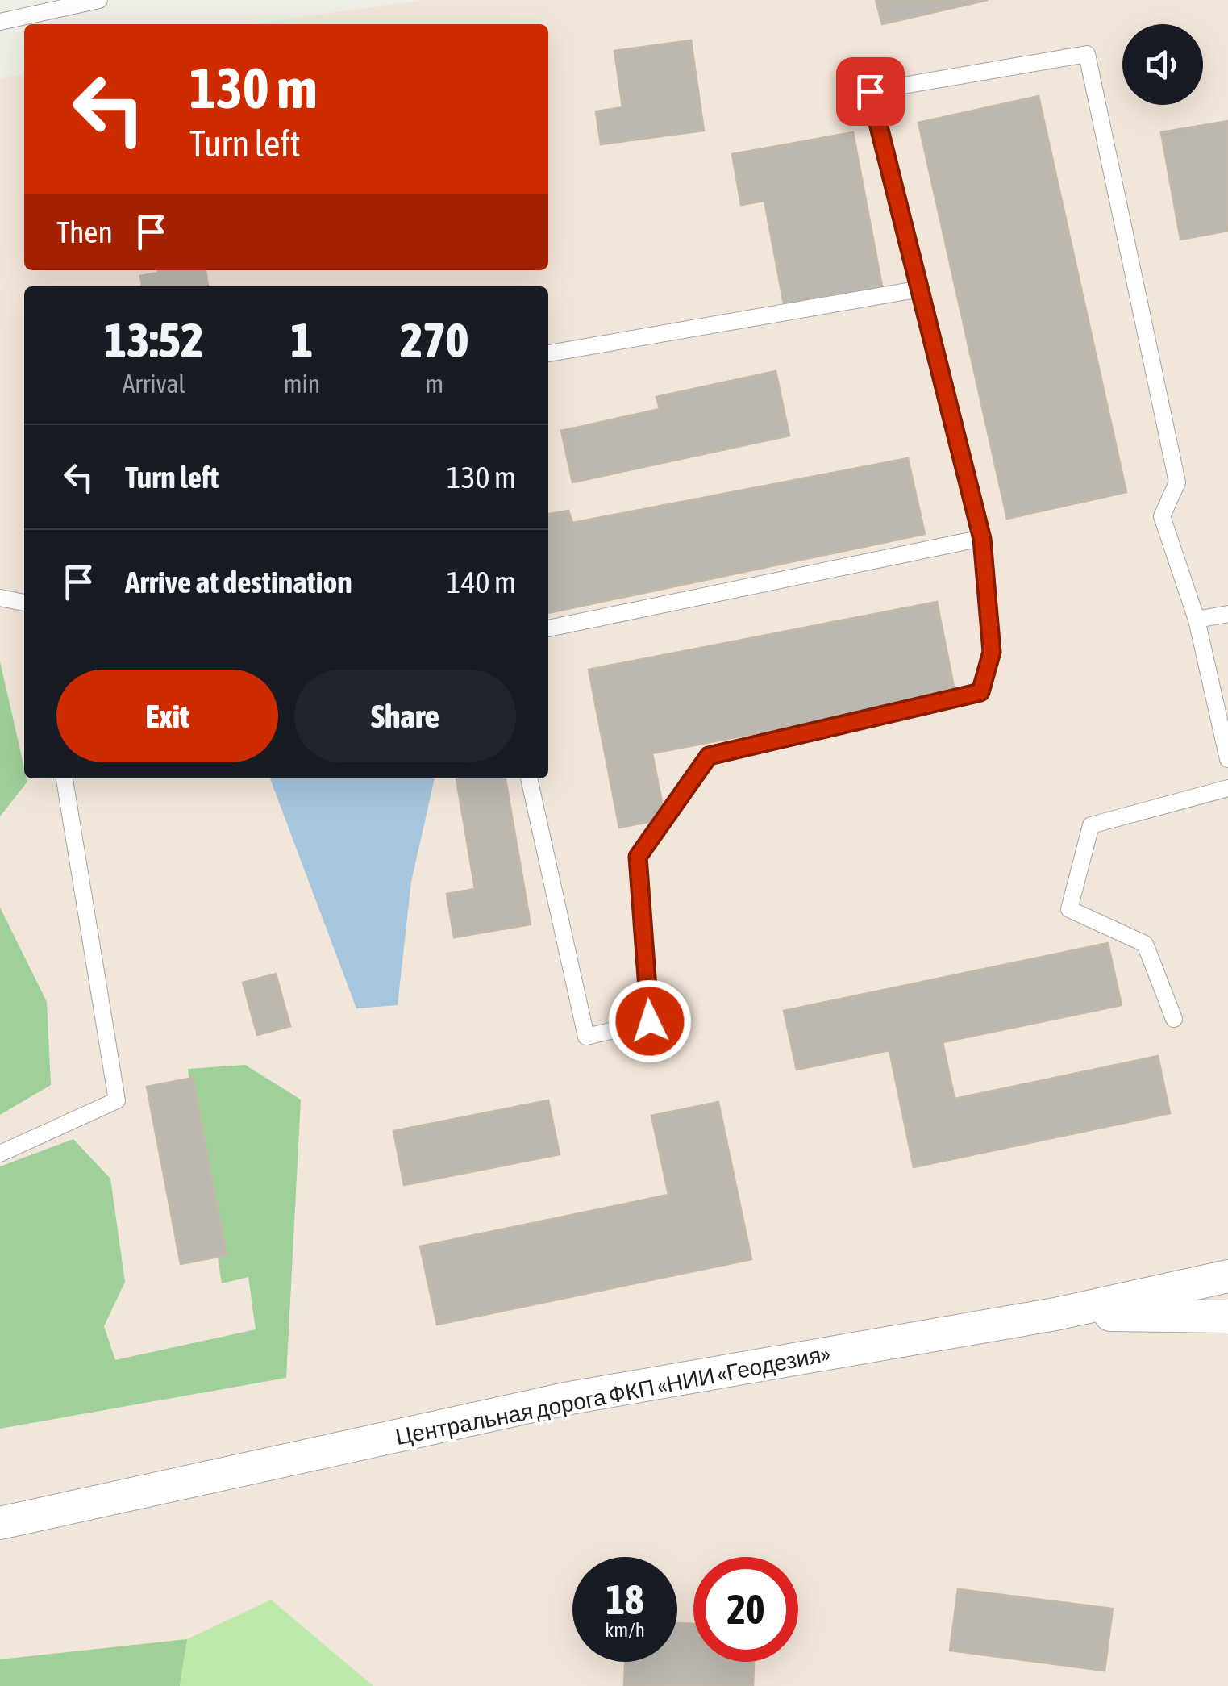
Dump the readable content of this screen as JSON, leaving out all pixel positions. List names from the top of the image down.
{
  "streets": {
    "street": ["Центральная дорога ФКП «НИИ «Геодезия»"]
  },
  "page": {
    "turn": ["130 m", "Turn left"],
    "then": "Then",
    "eta": [
      "13:52",
      "Arrival",
      "1",
      "min",
      "270",
      "m"
    ],
    "list": [
      {
        "name": "Turn left",
        "value": "130 m"
      },
      {
        "name": "Arrive at destination",
        "value": "140 m"
      }
    ],
    "buttons": ["Exit", "Share"],
    "speed": "18 km/h",
    "limit": "20"
  }
}
